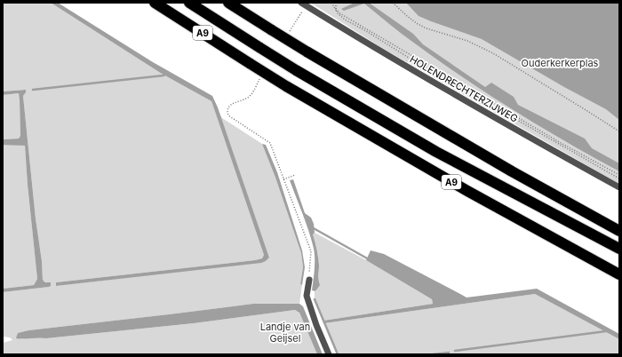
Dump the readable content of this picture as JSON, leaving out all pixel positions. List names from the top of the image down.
{
  "streets": {
    "highway": ["A9"],
    "street": ["HOLENDRECHTERZIJWEG"]
  },
  "parks": ["Ouderkerkerplas", "Landje van Geijsel"]
}
